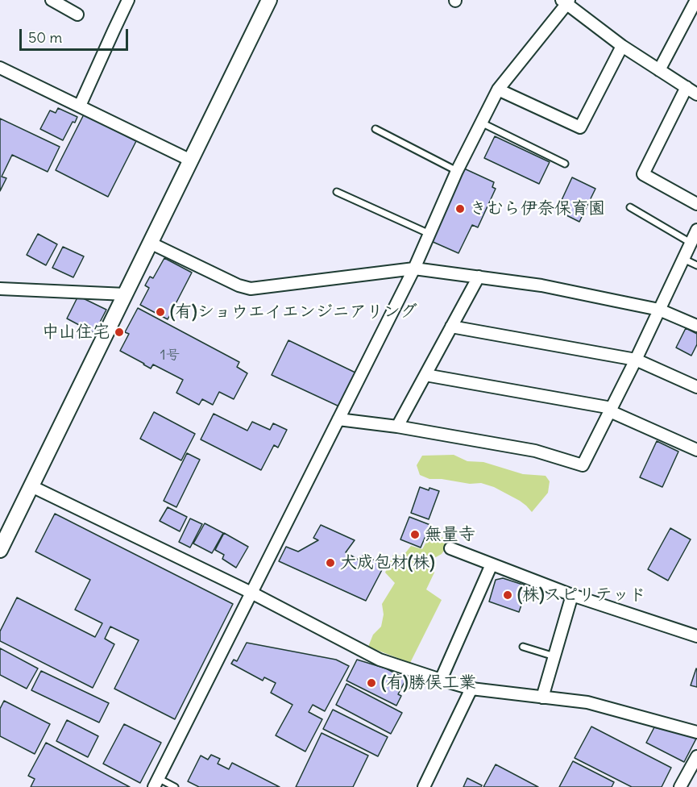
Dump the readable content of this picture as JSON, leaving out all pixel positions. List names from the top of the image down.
{
  "places": [
    "きむら伊奈保育園",
    "(有)ショウエイエンジニアリング",
    "中山住宅",
    "無量寺",
    "大成包材(株)",
    "(株)スピリテッド",
    "(有)勝俣工業"
  ],
  "house_numbers": ["1号"],
  "scale_bar": "50 m"
}
